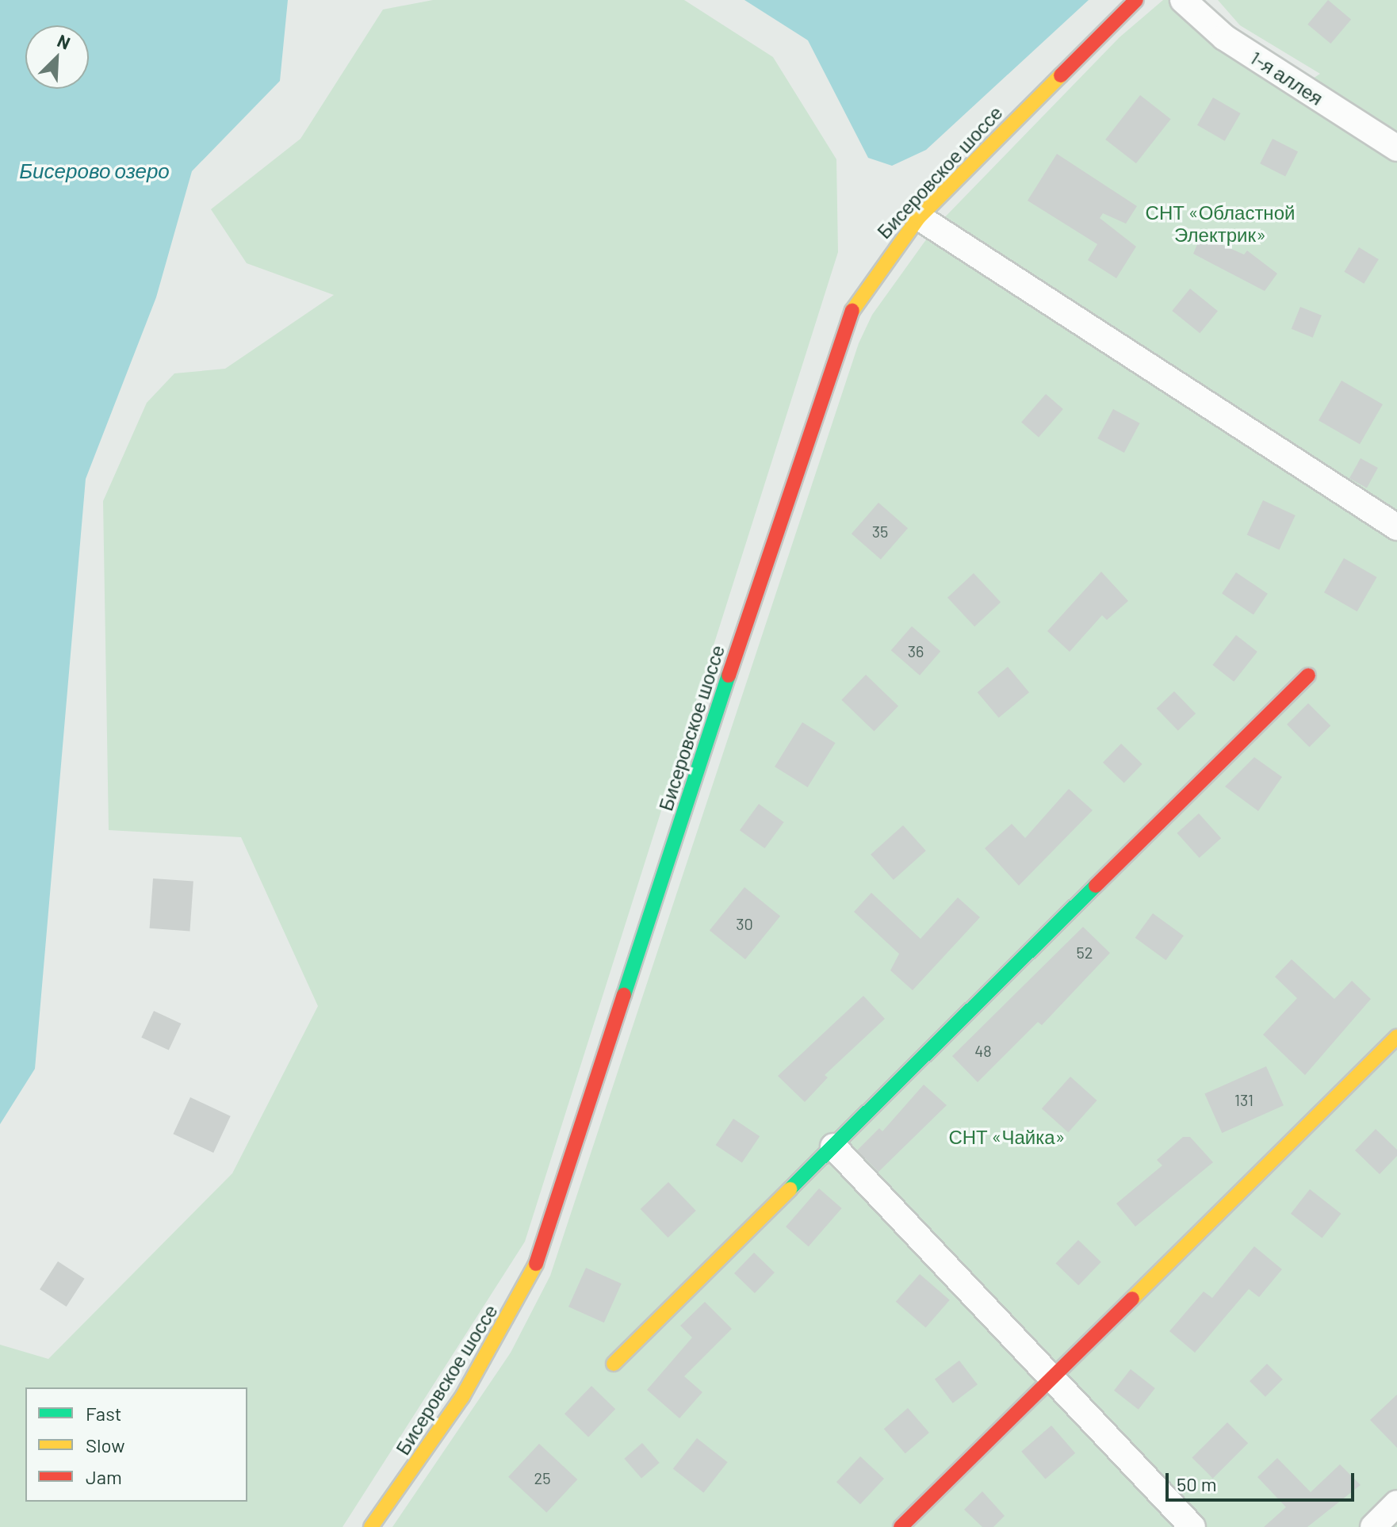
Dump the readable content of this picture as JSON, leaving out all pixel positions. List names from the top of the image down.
{
  "streets": {
    "main road": ["Бисеровское шоссе"],
    "street": ["1-я аллея"]
  },
  "water": ["Бисерово озеро"],
  "parks": ["СНТ «Областной Электрик»", "СНТ «Чайка»"],
  "house_numbers": [
    "35",
    "36",
    "30",
    "52",
    "48",
    "131",
    "25"
  ],
  "legend": ["Fast", "Slow", "Jam"],
  "scale_bar": "50 m",
  "north": "top right"
}
